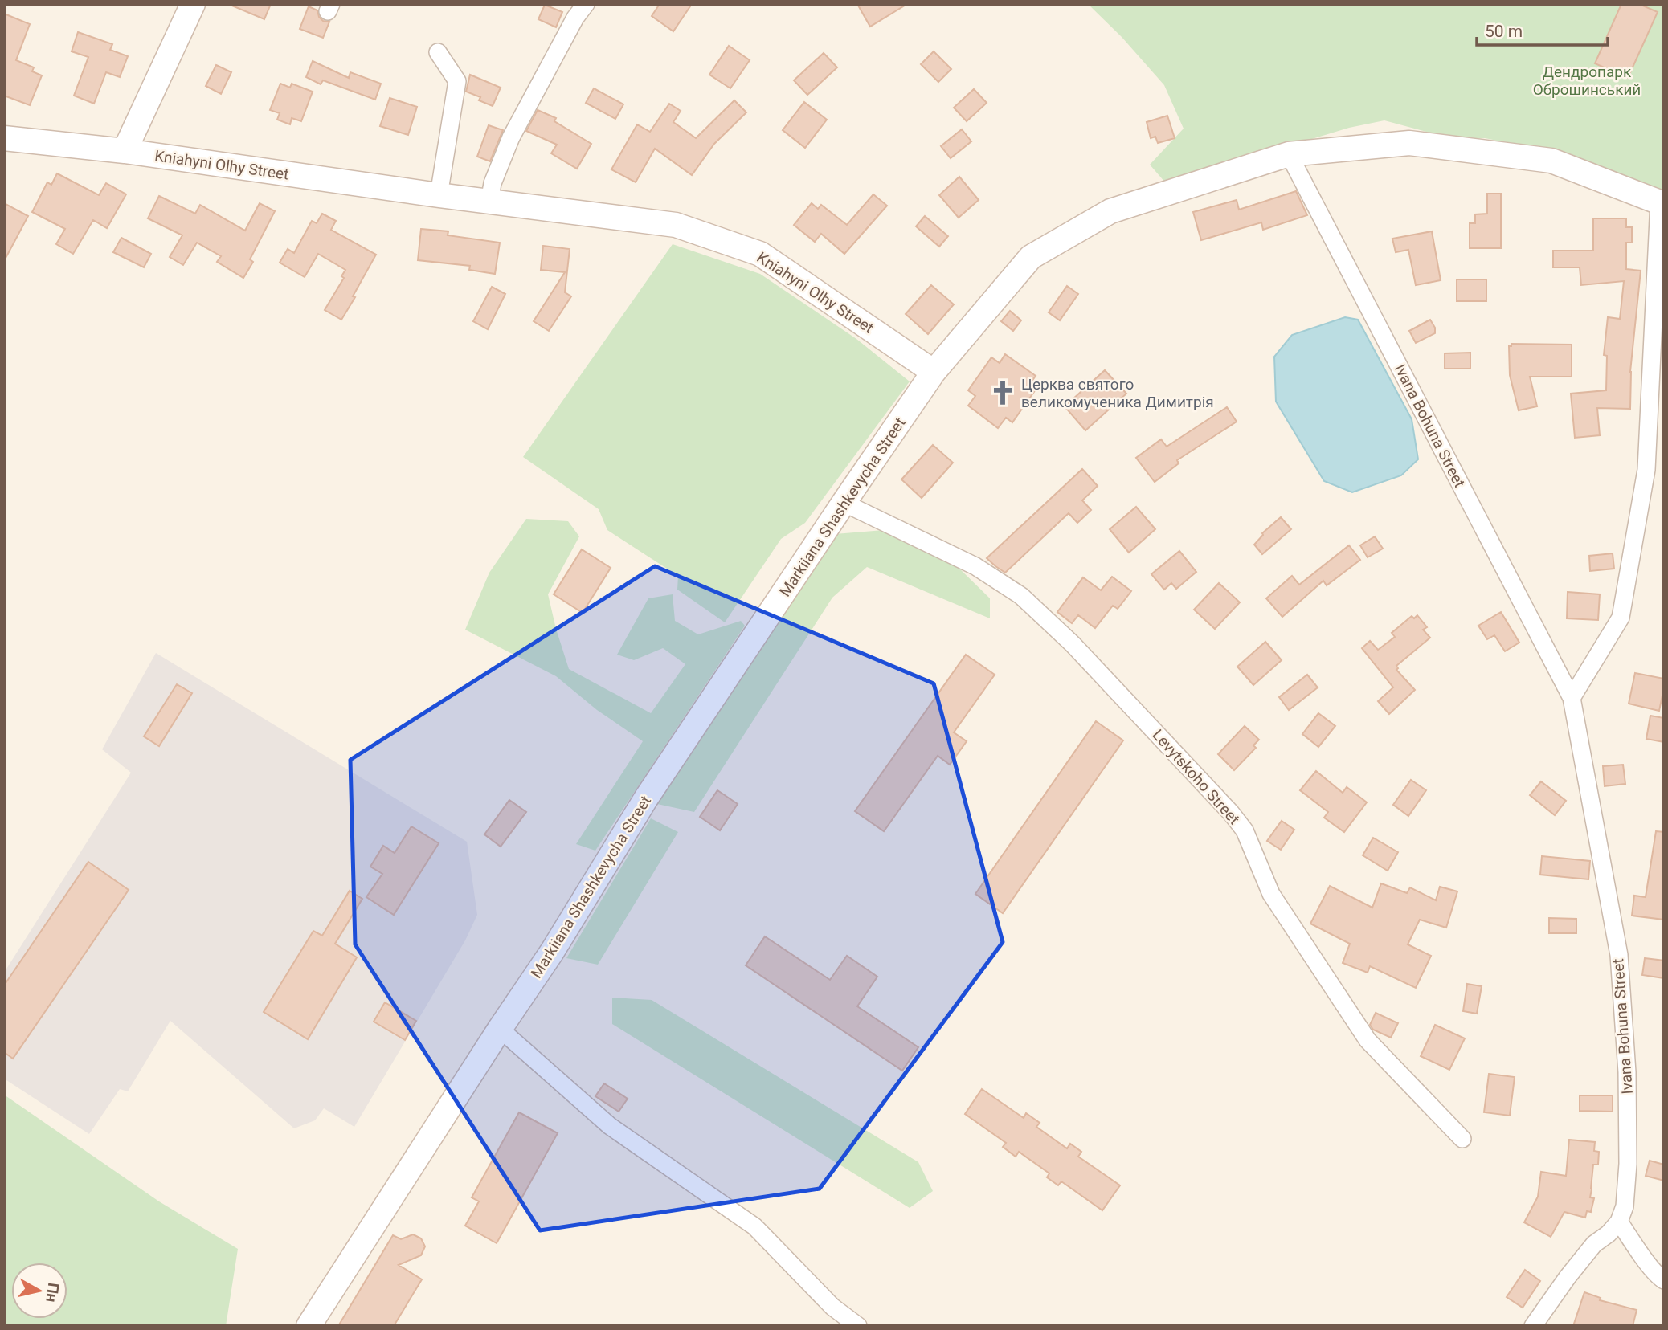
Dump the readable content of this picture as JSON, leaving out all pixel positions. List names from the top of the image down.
{
  "streets": {
    "street": [
      "Kniahyni Olhy Street",
      "Ivana Bohuna Street",
      "Markiiana Shashkevycha Street",
      "Levytskoho Street"
    ]
  },
  "crossings": [
    ["Kniahyni Olhy Street", "Markiiana Shashkevycha Street"],
    ["Ivana Bohuna Street", "Markiiana Shashkevycha Street"],
    ["Markiiana Shashkevycha Street", "Levytskoho Street"]
  ],
  "parks": ["Дендропарк Оброшинський"],
  "places": {
    "church": ["Церква святого великомученика Димитрія"]
  },
  "scale_bar": "50 m",
  "north": "right"
}
